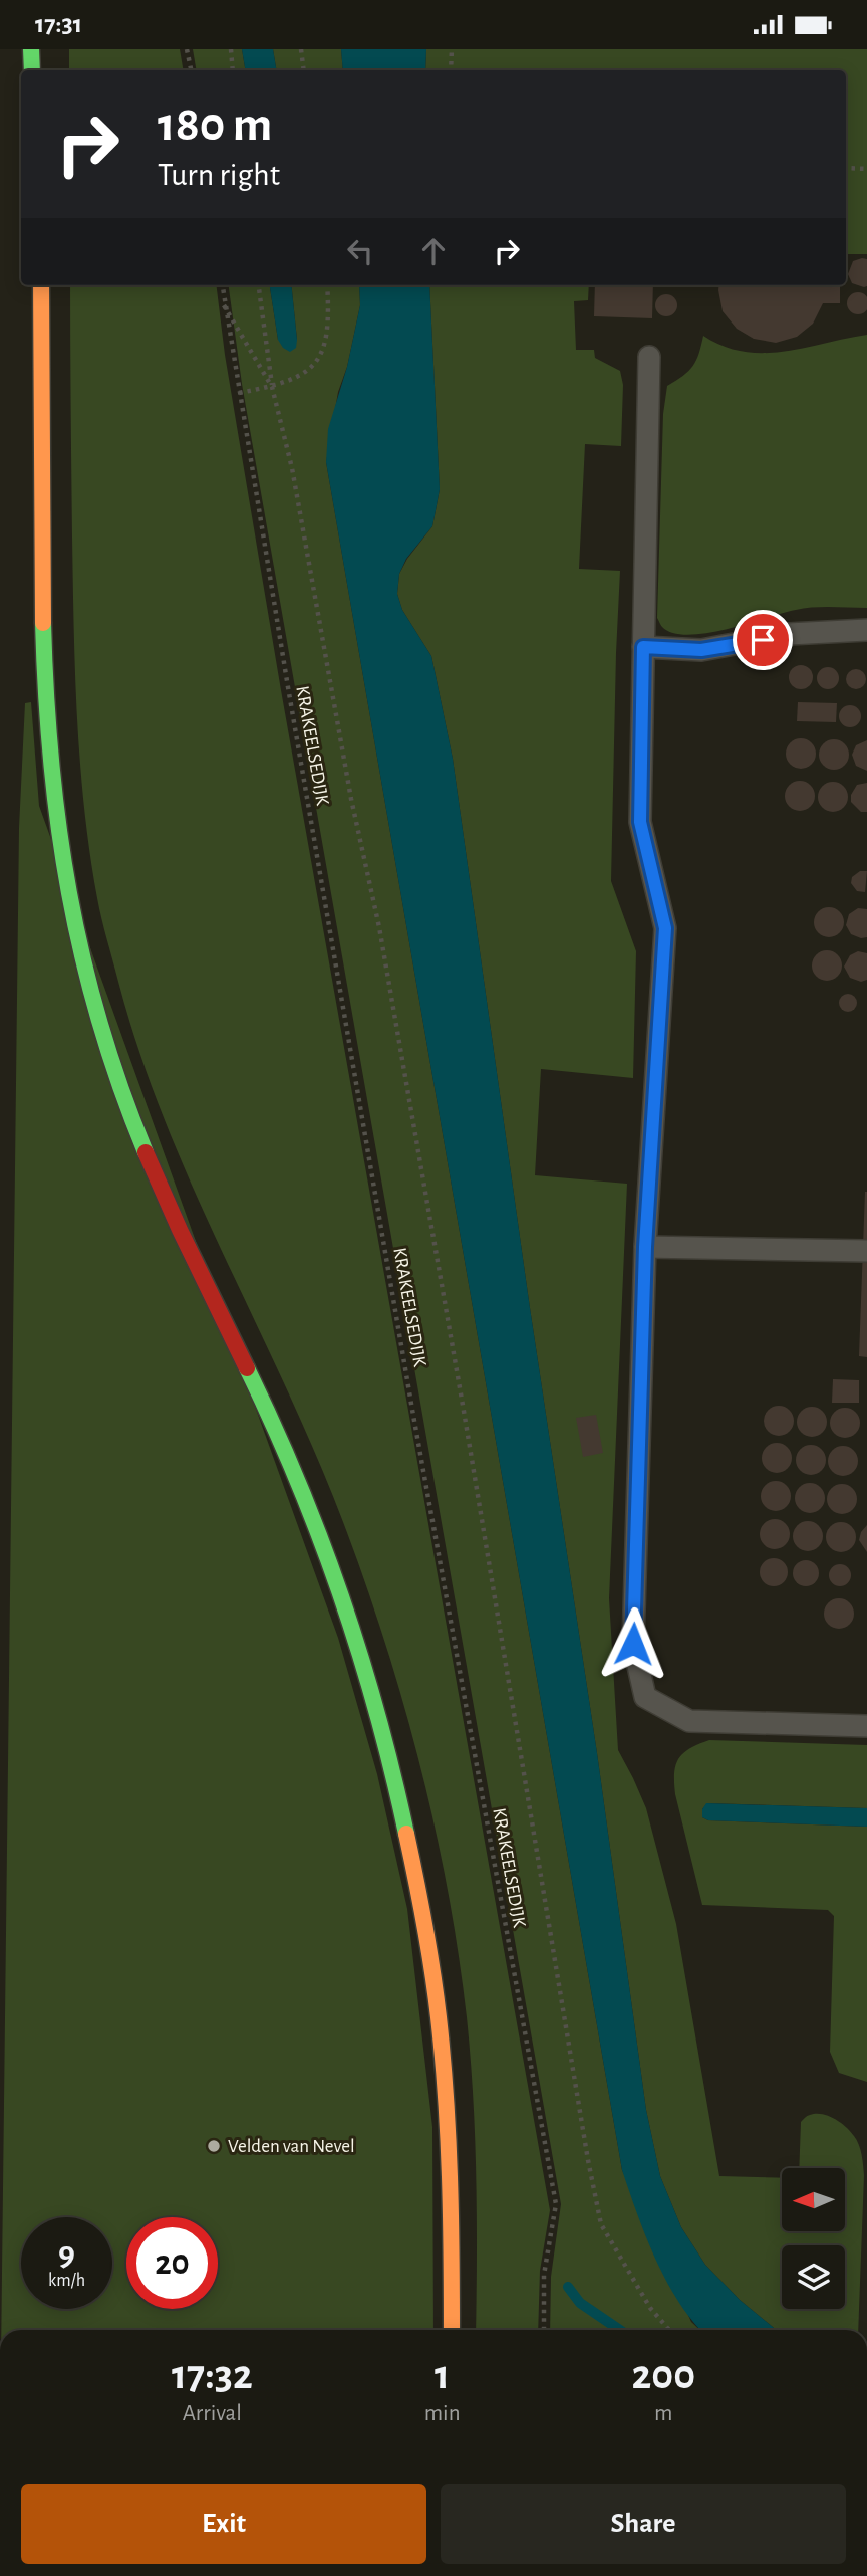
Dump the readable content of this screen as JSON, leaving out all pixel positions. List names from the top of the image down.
{
  "streets": {
    "path": ["KRAKEELSEDIJK"]
  },
  "places": ["Velden van Nevel"],
  "north": "left",
  "page": {
    "status": "17:31",
    "turn": ["180 m", "Turn right"],
    "speed": "9 km/h",
    "limit": "20",
    "eta": [
      "17:32",
      "Arrival",
      "1",
      "min",
      "200",
      "m"
    ],
    "buttons": ["Exit", "Share"]
  }
}
